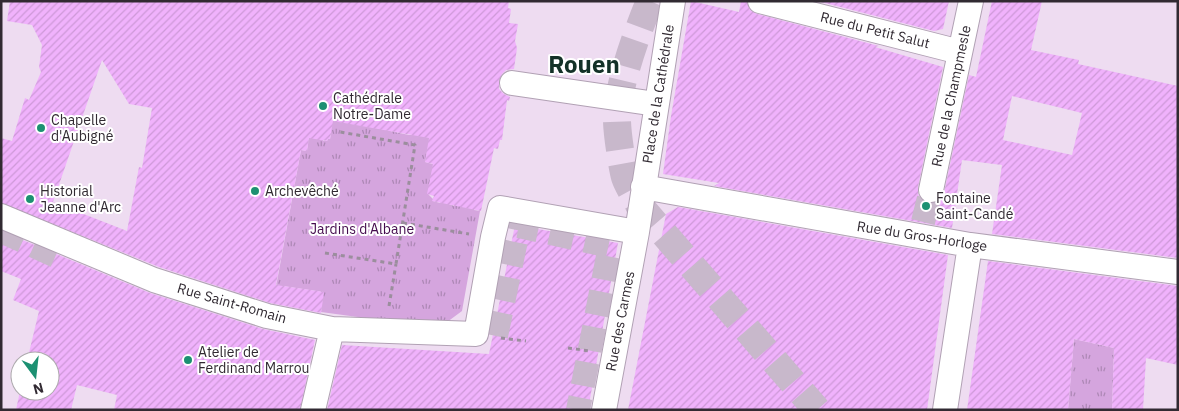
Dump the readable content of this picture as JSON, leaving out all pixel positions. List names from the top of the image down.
{
  "streets": {
    "street": [
      "Rue du Petit Salut",
      "Place de la Cathédrale",
      "Rue de la Champmesle",
      "Rue du Gros-Horloge",
      "Rue Saint-Romain",
      "Rue des Carmes"
    ]
  },
  "crossings": [
    ["Rue du Petit Salut", "Rue de la Champmesle"],
    ["Place de la Cathédrale", "Rue du Gros-Horloge"],
    ["Place de la Cathédrale", "Rue des Carmes"]
  ],
  "districts": ["Rouen"],
  "parks": ["Jardins d'Albane"],
  "places": [
    "Cathédrale Notre-Dame",
    "Chapelle d'Aubigné",
    "Archevêché",
    "Historial Jeanne d'Arc",
    "Fontaine Saint-Candé",
    "Atelier de Ferdinand Marrou"
  ],
  "north": "bottom"
}
